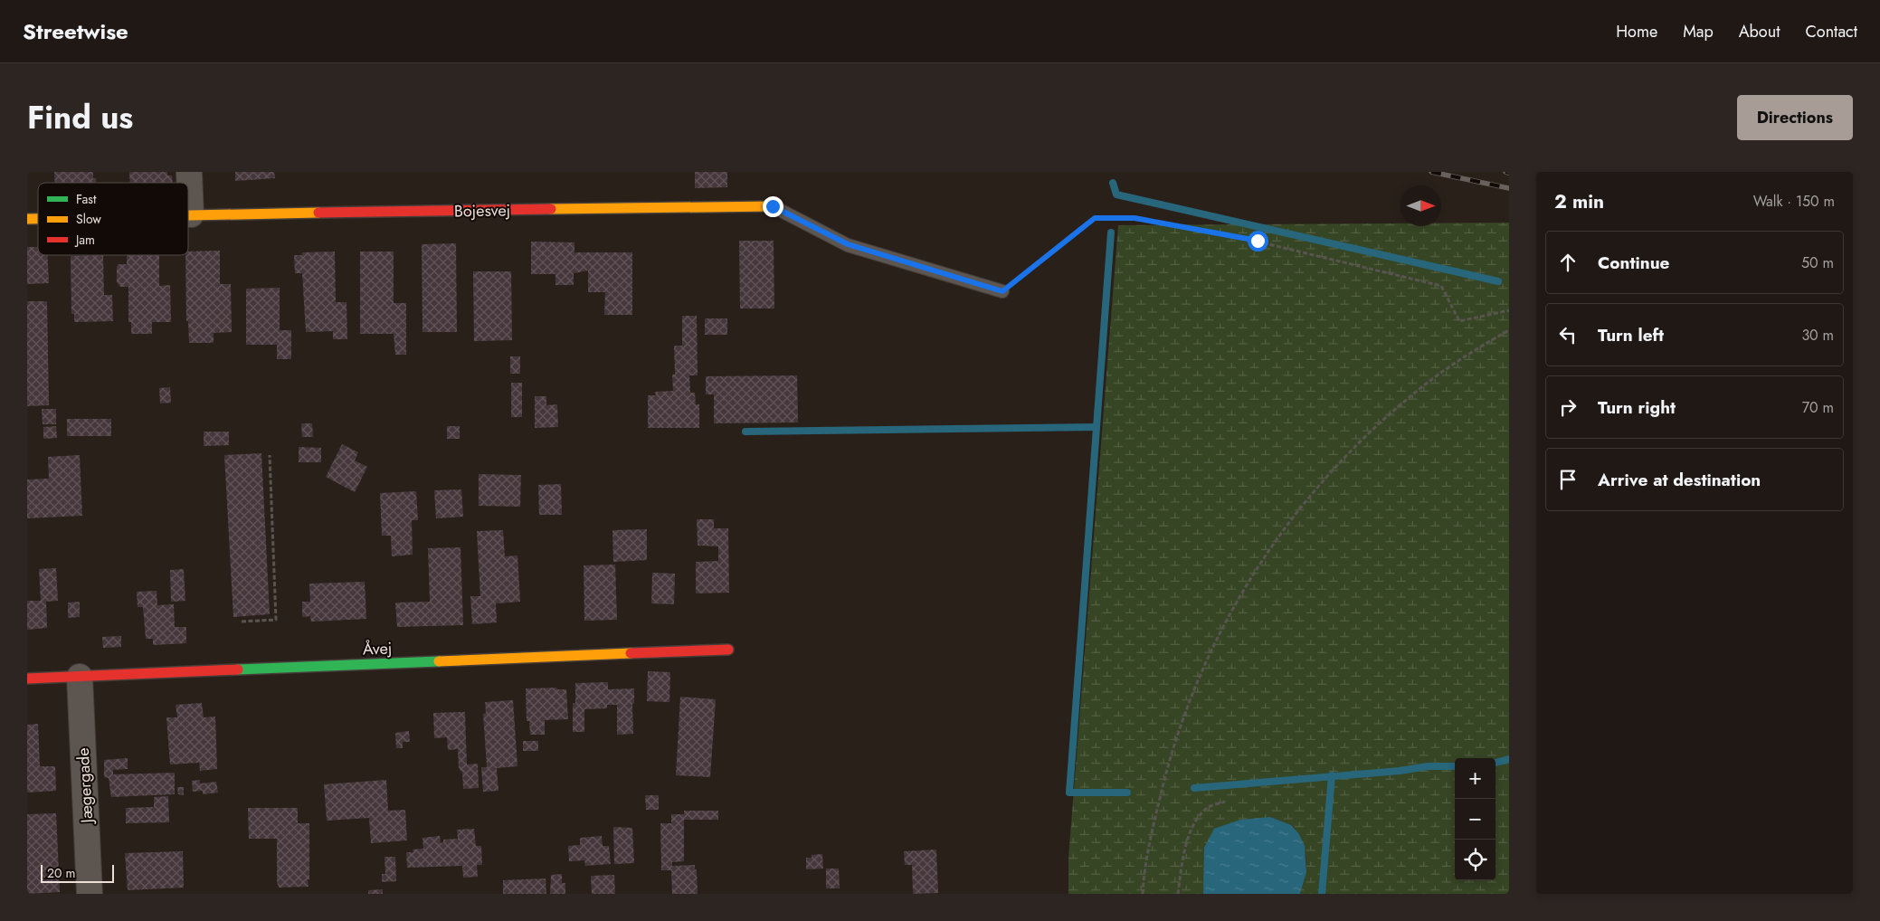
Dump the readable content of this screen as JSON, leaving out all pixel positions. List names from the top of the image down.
{
  "streets": {
    "street": ["Bojesvej", "Åvej", "Jægergade"]
  },
  "crossings": [
    ["Åvej", "Jægergade"]
  ],
  "legend": ["Fast", "Slow", "Jam"],
  "scale_bar": "20 m",
  "north": "right",
  "page": {
    "header": "Streetwise",
    "nav": [
      "Home",
      "Map",
      "About",
      "Contact"
    ],
    "title": "Find us",
    "buttons": "Directions",
    "heading": ["2 min", "Walk · 150 m"],
    "list": [
      ["Continue", "50 m"],
      ["Turn left", "30 m"],
      ["Turn right", "70 m"],
      "Arrive at destination"
    ],
    "map_buttons": ["+", "−"],
    "scale": "20 m"
  }
}
